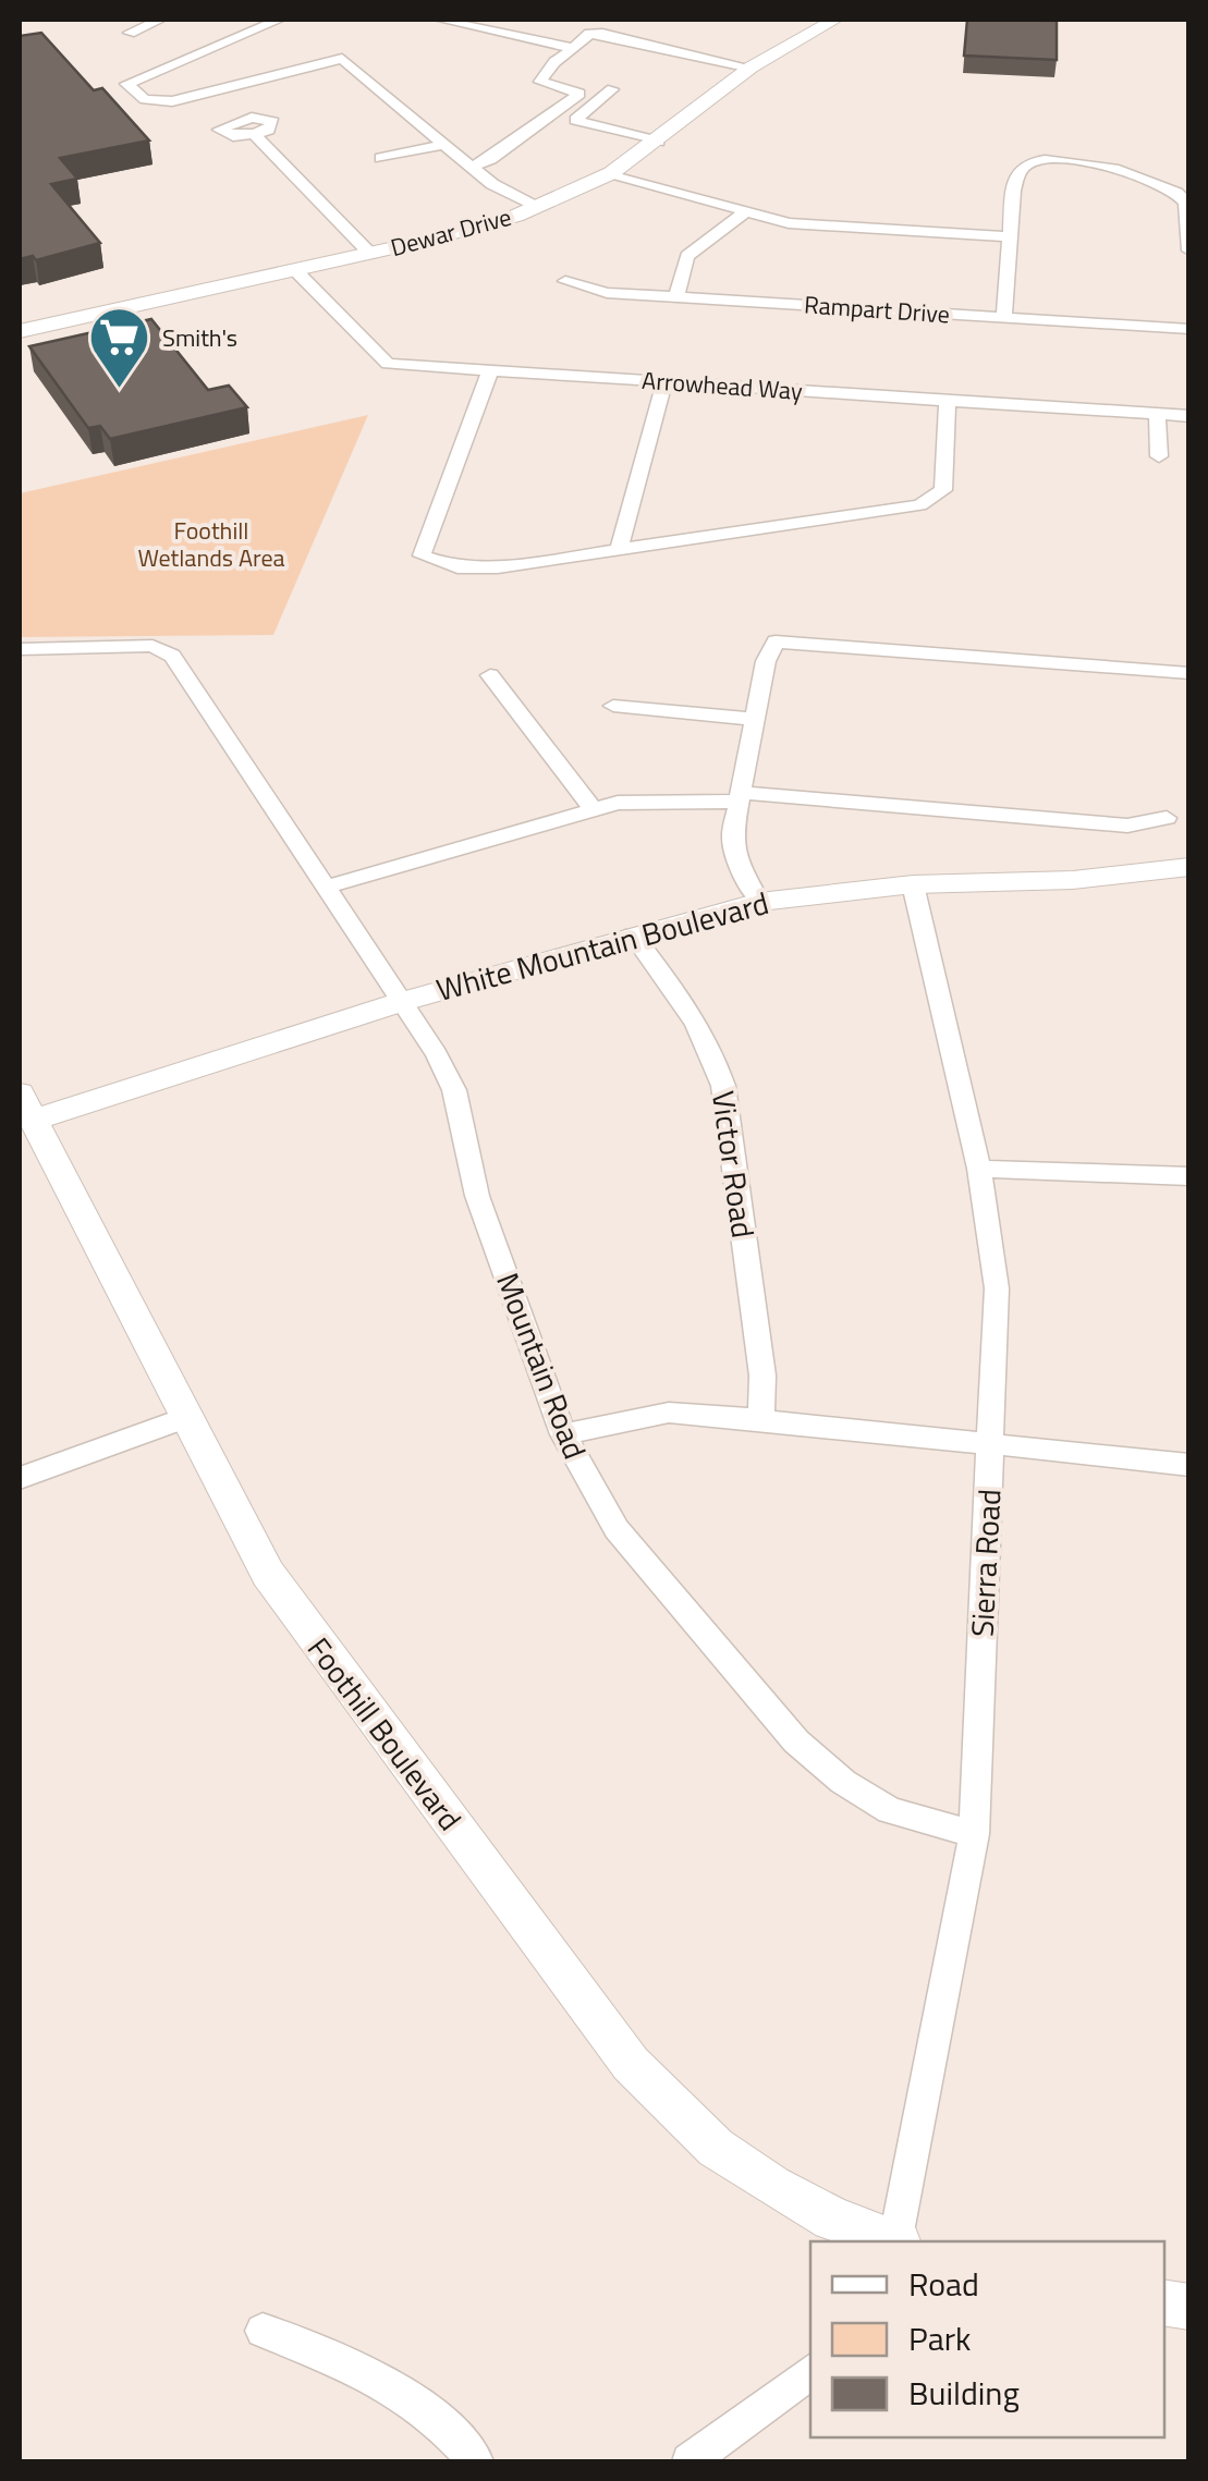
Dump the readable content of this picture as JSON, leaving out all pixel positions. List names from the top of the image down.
{
  "streets": {
    "street": [
      "Dewar Drive",
      "Rampart Drive",
      "Arrowhead Way",
      "White Mountain Boulevard",
      "Victor Road",
      "Mountain Road",
      "Sierra Road",
      "Foothill Boulevard"
    ]
  },
  "crossings": [
    ["Dewar Drive", "Arrowhead Way"],
    ["White Mountain Boulevard", "Victor Road"],
    ["White Mountain Boulevard", "Mountain Road"],
    ["White Mountain Boulevard", "Sierra Road"],
    ["White Mountain Boulevard", "Foothill Boulevard"],
    ["Mountain Road", "Sierra Road"]
  ],
  "parks": ["Foothill Wetlands Area"],
  "places": {
    "supermarket": ["Smith's"]
  },
  "legend": ["Road", "Park", "Building"]
}
